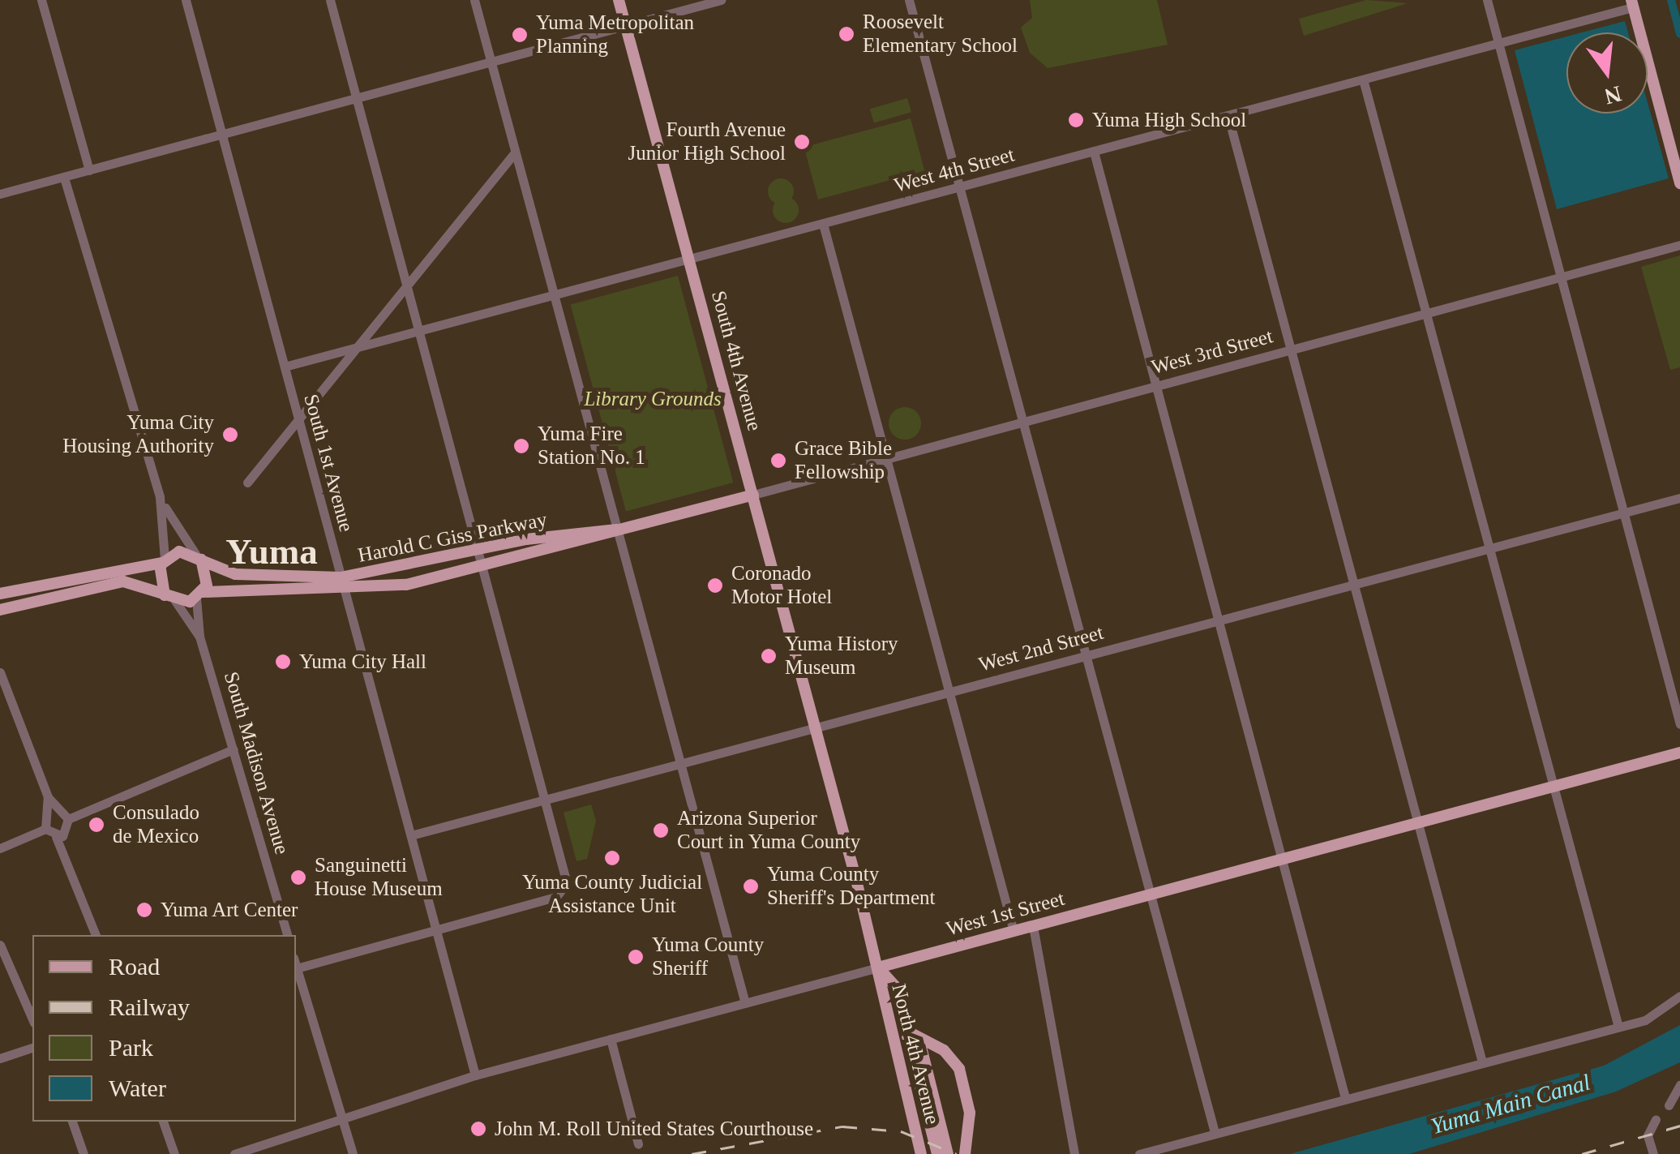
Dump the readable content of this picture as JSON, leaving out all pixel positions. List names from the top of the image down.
{
  "streets": {
    "main road": [
      "South 4th Avenue",
      "Harold C Giss Parkway",
      "West 1st Street",
      "North 4th Avenue"
    ],
    "street": [
      "West 4th Street",
      "West 3rd Street",
      "South 1st Avenue",
      "West 2nd Street",
      "South Madison Avenue"
    ]
  },
  "crossings": [
    ["West 4th Street", "South 4th Avenue"],
    ["West 4th Street", "South 1st Avenue"],
    ["West 3rd Street", "South 4th Avenue"],
    ["West 3rd Street", "Harold C Giss Parkway"],
    ["South 4th Avenue", "Harold C Giss Parkway"],
    ["South 4th Avenue", "West 2nd Street"],
    ["South 4th Avenue", "West 1st Street"],
    ["South 4th Avenue", "North 4th Avenue"],
    ["South 1st Avenue", "Harold C Giss Parkway"],
    ["South 1st Avenue", "West 2nd Street"],
    ["South 1st Avenue", "West 1st Street"],
    ["Harold C Giss Parkway", "South Madison Avenue"],
    ["West 1st Street", "North 4th Avenue"]
  ],
  "districts": ["Yuma"],
  "water": ["Yuma Main Canal"],
  "parks": ["Library Grounds"],
  "places": [
    "Roosevelt Elementary School",
    "Yuma Metropolitan Planning",
    "Yuma High School",
    "Fourth Avenue Junior High School",
    "Yuma City Housing Authority",
    "Yuma Fire Station No. 1",
    "Grace Bible Fellowship",
    "Coronado Motor Hotel",
    "Yuma History Museum",
    "Yuma City Hall",
    "Consulado de Mexico",
    "Arizona Superior Court in Yuma County",
    "Yuma County Judicial Assistance Unit",
    "Sanguinetti House Museum",
    "Yuma County Sheriff's Department",
    "Yuma Art Center",
    "Yuma County Sheriff",
    "John M. Roll United States Courthouse"
  ],
  "legend": [
    "Road",
    "Railway",
    "Park",
    "Water"
  ],
  "north": "bottom"
}
